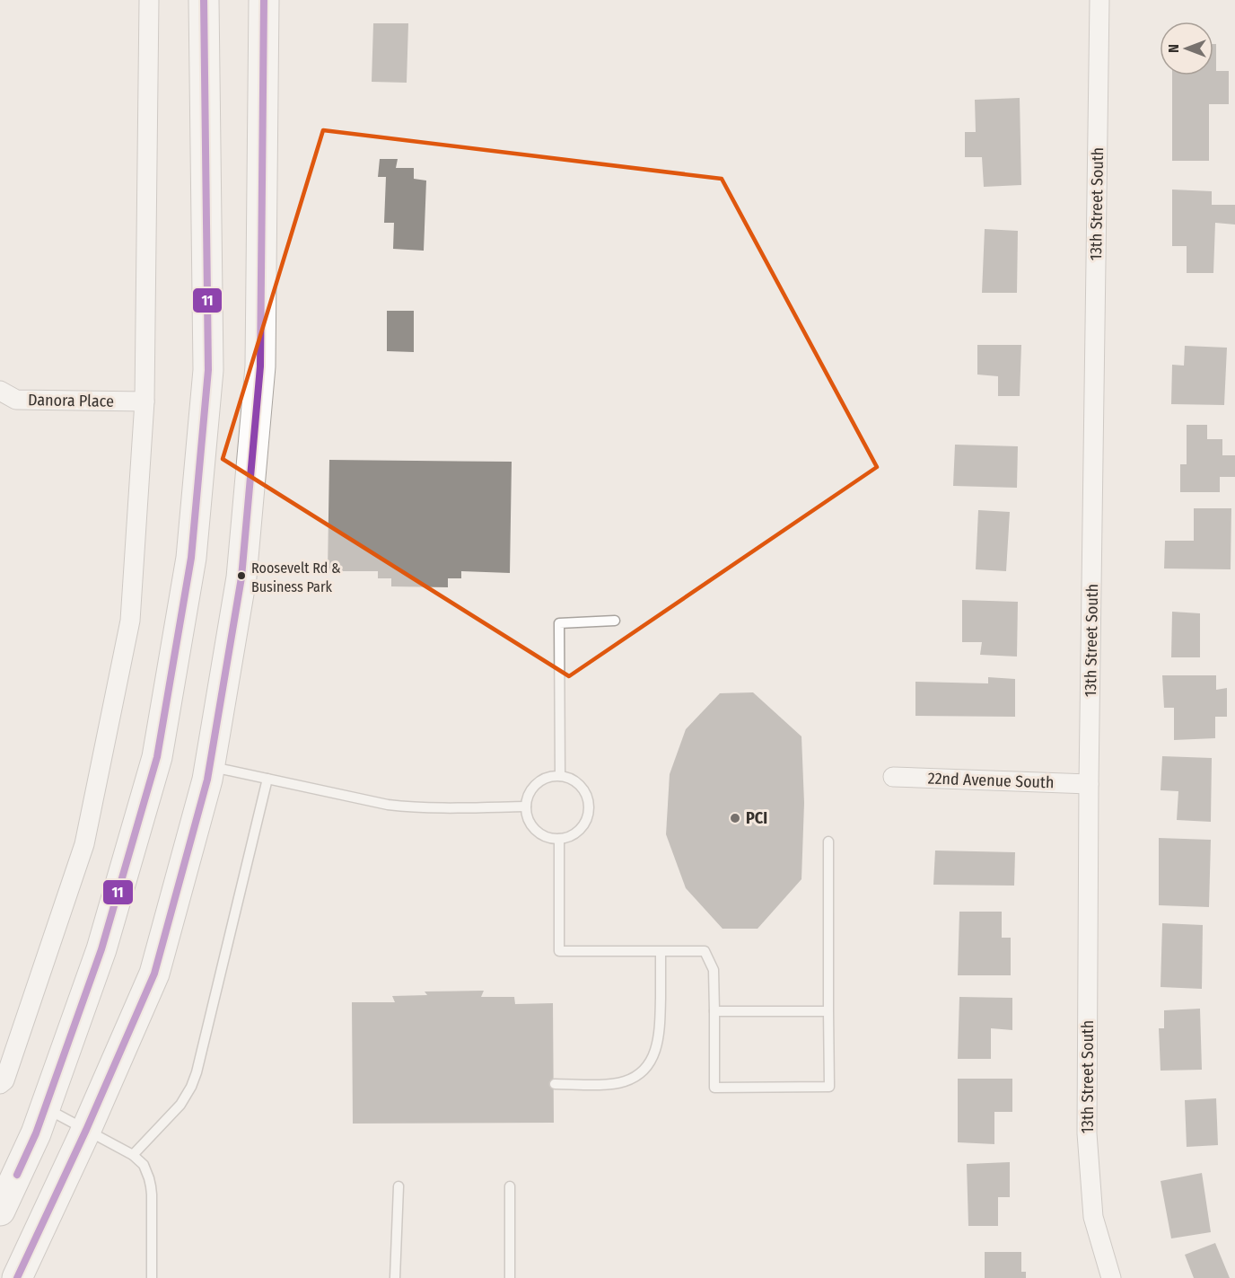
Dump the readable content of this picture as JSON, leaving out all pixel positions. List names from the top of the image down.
{
  "streets": {
    "street": ["13th Street South", "Danora Place", "22nd Avenue South"]
  },
  "crossings": [
    ["13th Street South", "22nd Avenue South"]
  ],
  "places": ["Roosevelt Rd & Business Park", "PCI"],
  "lines": ["transit line 11"],
  "north": "left"
}
